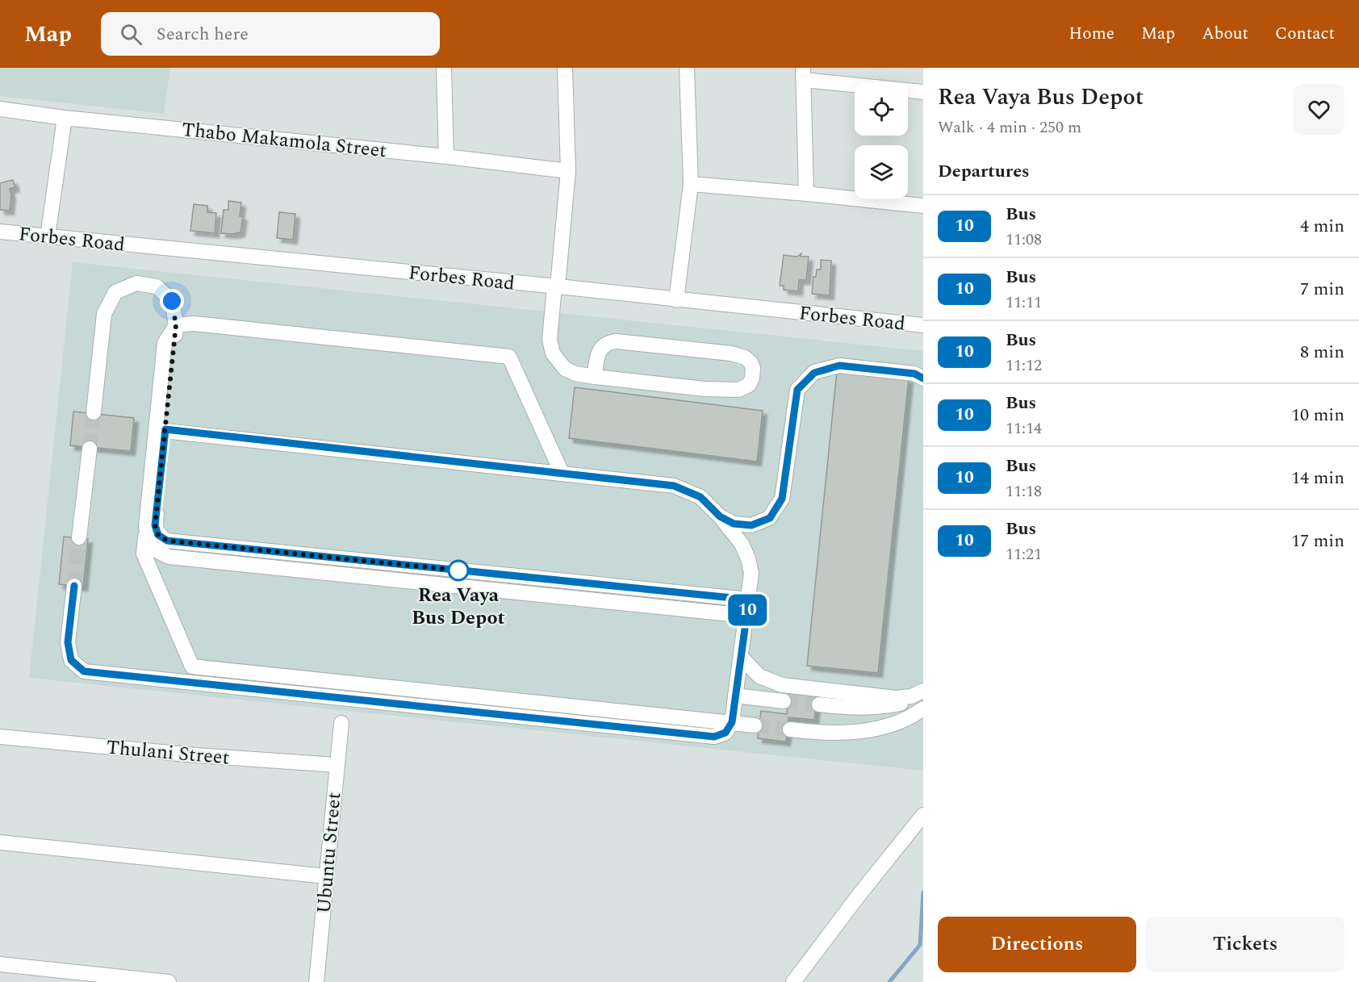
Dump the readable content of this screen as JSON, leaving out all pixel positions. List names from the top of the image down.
{
  "streets": {
    "street": [
      "Thabo Makamola Street",
      "Forbes Road",
      "Thulani Street",
      "Ubuntu Street"
    ]
  },
  "crossings": [
    ["Thulani Street", "Ubuntu Street"]
  ],
  "places": ["Rea Vaya Bus Depot"],
  "lines": ["bus line 10"],
  "page": {
    "header": "Map",
    "search": "Search here",
    "nav": [
      "Home",
      "Map",
      "About",
      "Contact"
    ],
    "on_map": "10",
    "heading": [
      ["Rea Vaya Bus Depot", "Walk · 4 min · 250 m"],
      "Departures"
    ],
    "list": [
      {
        "mark": "10",
        "name": "Bus",
        "note": "11:08",
        "value": "4 min"
      },
      {
        "mark": "10",
        "name": "Bus",
        "note": "11:11",
        "value": "7 min"
      },
      {
        "mark": "10",
        "name": "Bus",
        "note": "11:12",
        "value": "8 min"
      },
      {
        "mark": "10",
        "name": "Bus",
        "note": "11:14",
        "value": "10 min"
      },
      {
        "mark": "10",
        "name": "Bus",
        "note": "11:18",
        "value": "14 min"
      },
      {
        "mark": "10",
        "name": "Bus",
        "note": "11:21",
        "value": "17 min"
      }
    ],
    "buttons": ["Directions", "Tickets"]
  }
}
